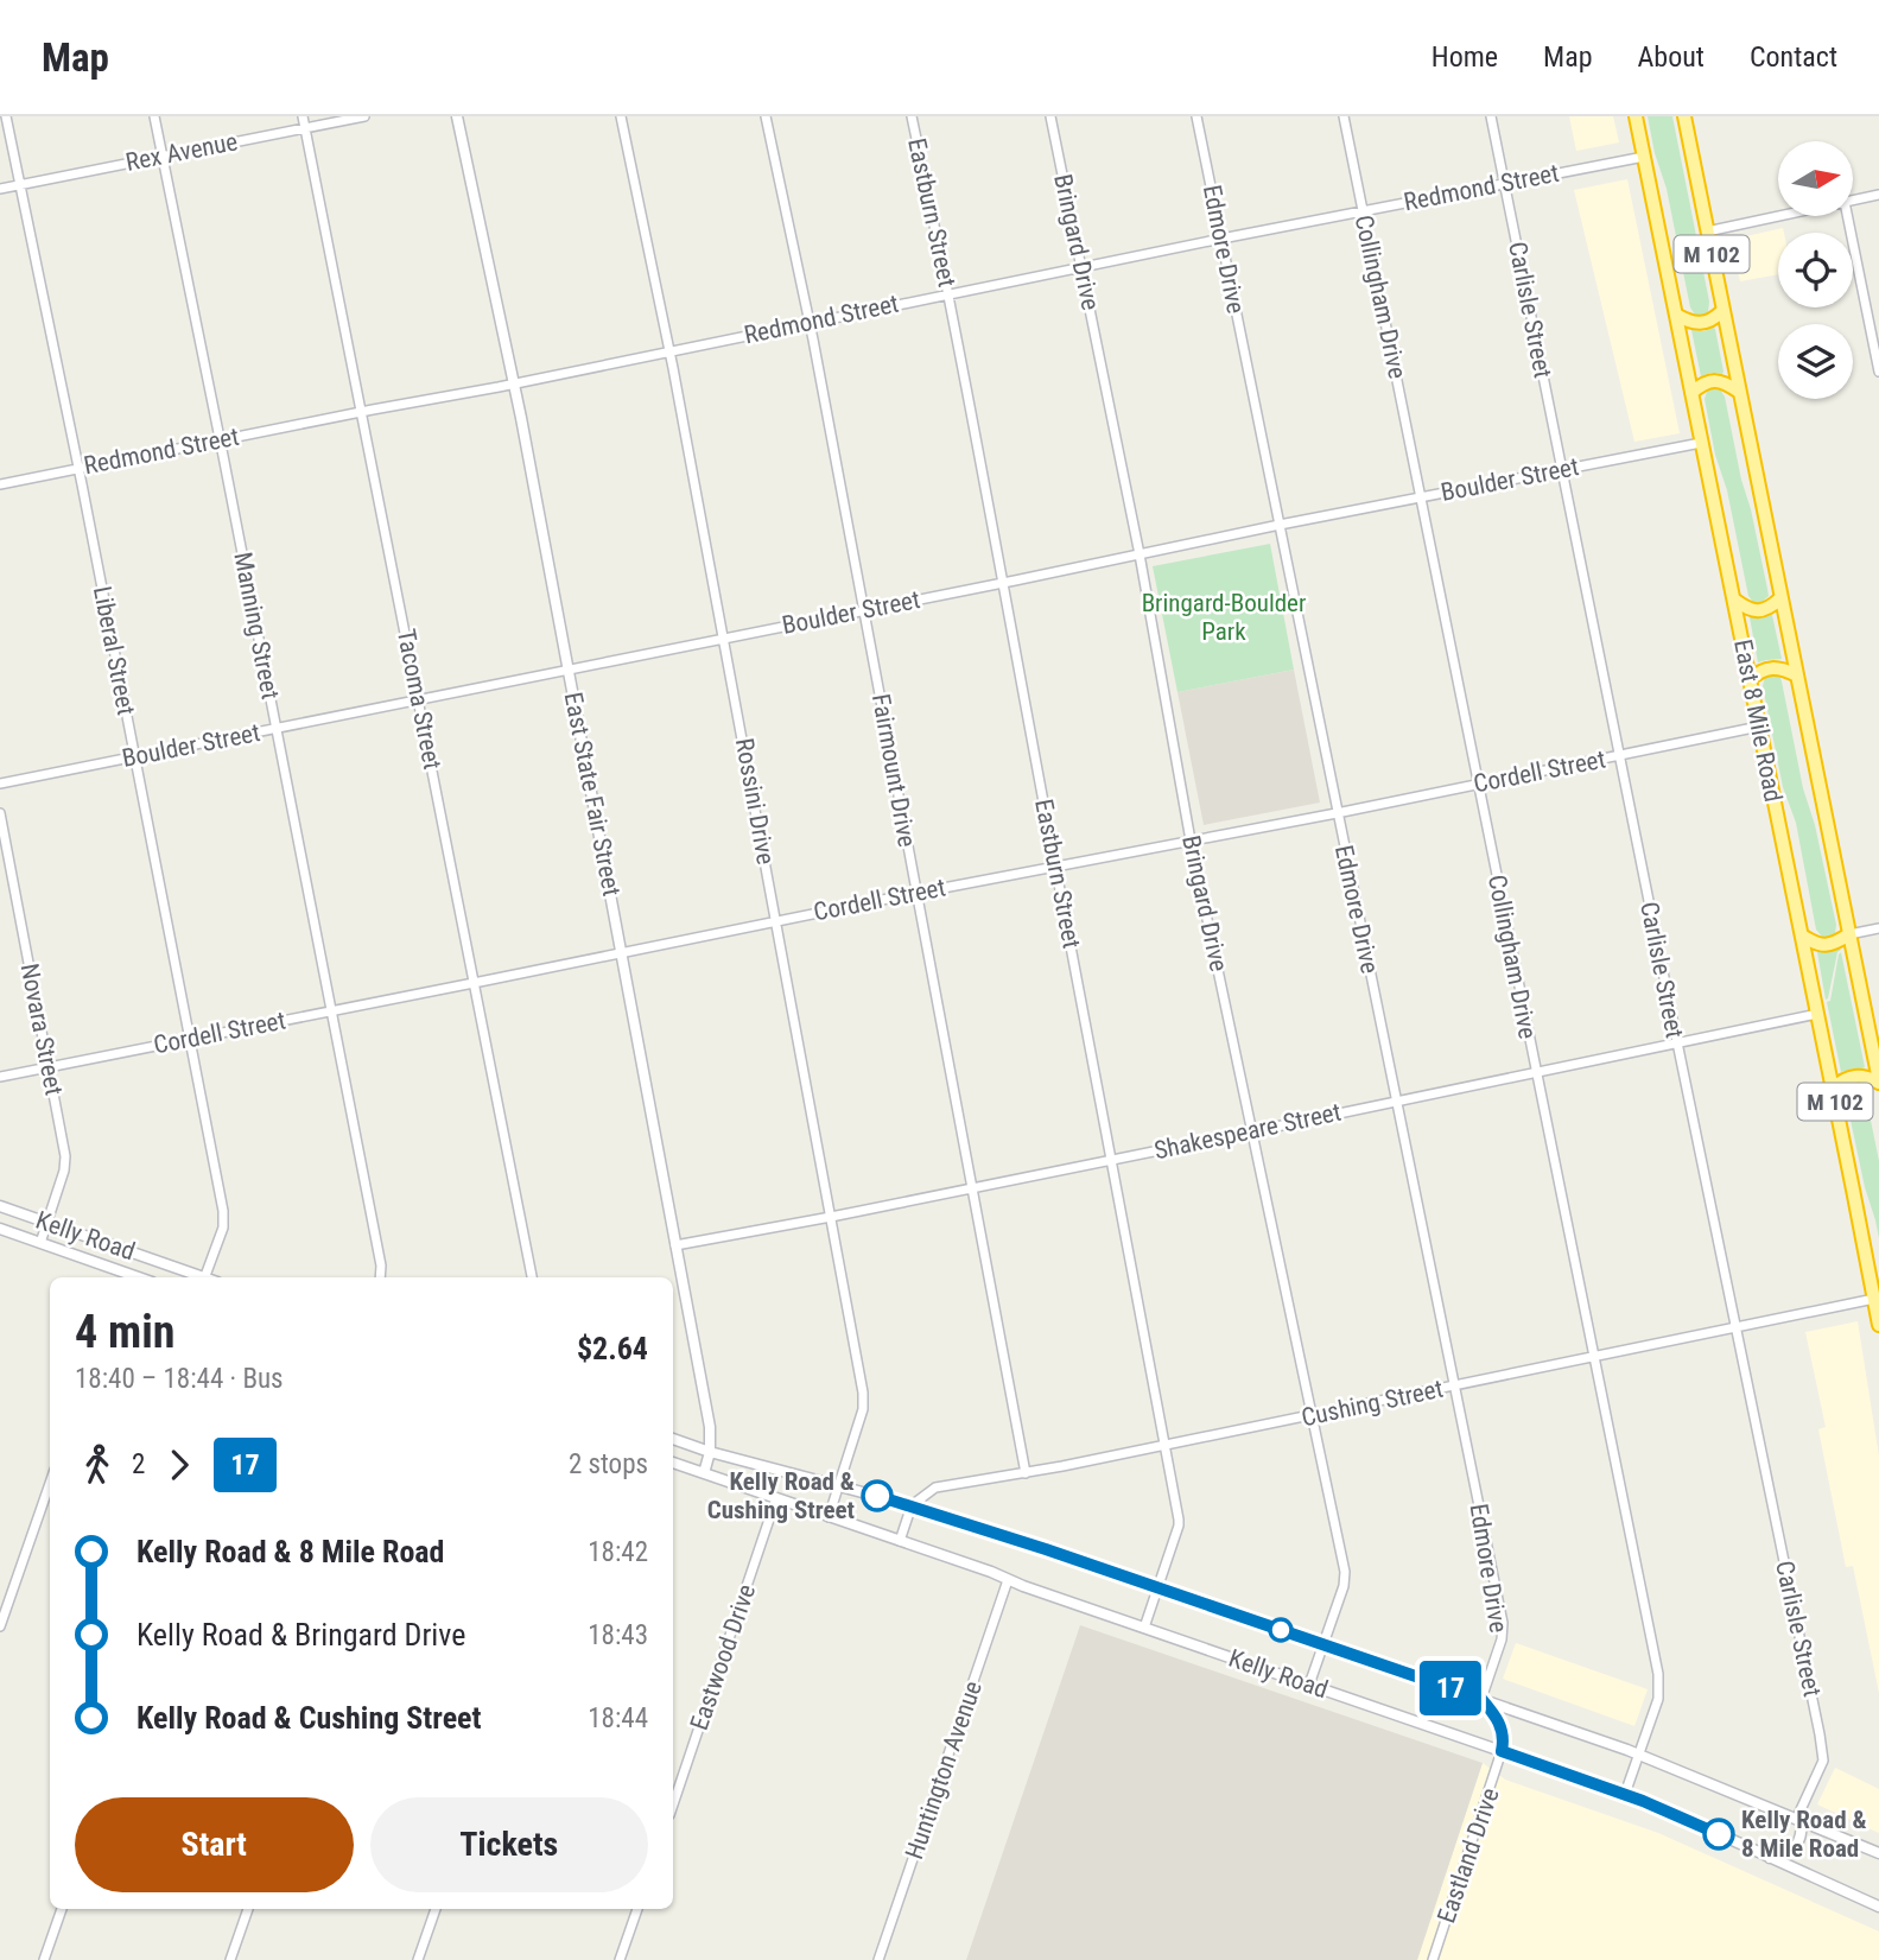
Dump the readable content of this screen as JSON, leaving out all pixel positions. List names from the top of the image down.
{
  "streets": {
    "highway": ["M 102", "East 8 Mile Road"],
    "street": [
      "Rex Avenue",
      "Redmond Street",
      "Eastburn Street",
      "Bringard Drive",
      "Edmore Drive",
      "Collingham Drive",
      "Carlisle Street",
      "Boulder Street",
      "Manning Street",
      "Liberal Street",
      "Tacoma Street",
      "Fairmount Drive",
      "Cordell Street",
      "East State Fair Street",
      "Rossini Drive",
      "Novara Street",
      "Shakespeare Street",
      "Kelly Road",
      "Cushing Street",
      "Eastwood Drive",
      "Huntington Avenue",
      "Eastland Drive"
    ]
  },
  "crossings": [
    ["Rex Avenue", "Manning Street"],
    ["Rex Avenue", "Liberal Street"],
    ["Rex Avenue", "Tacoma Street"],
    ["Redmond Street", "Eastburn Street"],
    ["Redmond Street", "Bringard Drive"],
    ["Redmond Street", "Edmore Drive"],
    ["Redmond Street", "Collingham Drive"],
    ["Redmond Street", "Carlisle Street"],
    ["Redmond Street", "Manning Street"],
    ["Redmond Street", "Liberal Street"],
    ["Redmond Street", "Tacoma Street"],
    ["Redmond Street", "East 8 Mile Road"],
    ["Redmond Street", "Fairmount Drive"],
    ["Redmond Street", "East State Fair Street"],
    ["Redmond Street", "Rossini Drive"],
    ["Eastburn Street", "Boulder Street"],
    ["Eastburn Street", "Cordell Street"],
    ["Eastburn Street", "Shakespeare Street"],
    ["Eastburn Street", "Kelly Road"],
    ["Eastburn Street", "Cushing Street"],
    ["Bringard Drive", "Boulder Street"],
    ["Bringard Drive", "Cordell Street"],
    ["Bringard Drive", "Shakespeare Street"],
    ["Bringard Drive", "Kelly Road"],
    ["Bringard Drive", "Cushing Street"],
    ["Edmore Drive", "Boulder Street"],
    ["Edmore Drive", "Cordell Street"],
    ["Edmore Drive", "Shakespeare Street"],
    ["Edmore Drive", "Kelly Road"],
    ["Edmore Drive", "Cushing Street"],
    ["Collingham Drive", "Boulder Street"],
    ["Collingham Drive", "Cordell Street"],
    ["Collingham Drive", "Shakespeare Street"],
    ["Collingham Drive", "Kelly Road"],
    ["Collingham Drive", "Cushing Street"],
    ["Carlisle Street", "Boulder Street"],
    ["Carlisle Street", "Cordell Street"],
    ["Carlisle Street", "Shakespeare Street"],
    ["Carlisle Street", "Kelly Road"],
    ["Carlisle Street", "Cushing Street"],
    ["Boulder Street", "Manning Street"],
    ["Boulder Street", "Liberal Street"],
    ["Boulder Street", "Tacoma Street"],
    ["Boulder Street", "East 8 Mile Road"],
    ["Boulder Street", "Fairmount Drive"],
    ["Boulder Street", "East State Fair Street"],
    ["Boulder Street", "Rossini Drive"],
    ["Manning Street", "Cordell Street"],
    ["Liberal Street", "Cordell Street"],
    ["Tacoma Street", "Cordell Street"],
    ["East 8 Mile Road", "Cordell Street"],
    ["East 8 Mile Road", "Shakespeare Street"],
    ["East 8 Mile Road", "Cushing Street"],
    ["Fairmount Drive", "Cordell Street"],
    ["Fairmount Drive", "Shakespeare Street"],
    ["Fairmount Drive", "Cushing Street"],
    ["Cordell Street", "East State Fair Street"],
    ["Cordell Street", "Rossini Drive"],
    ["Cordell Street", "Novara Street"],
    ["East State Fair Street", "Shakespeare Street"],
    ["East State Fair Street", "Kelly Road"],
    ["Rossini Drive", "Shakespeare Street"],
    ["Rossini Drive", "Kelly Road"],
    ["Novara Street", "Kelly Road"],
    ["Kelly Road", "Cushing Street"],
    ["Kelly Road", "Eastwood Drive"],
    ["Kelly Road", "Huntington Avenue"],
    ["Kelly Road", "Eastland Drive"]
  ],
  "parks": ["Bringard-Boulder Park"],
  "places": ["Kelly Road & Cushing Street", "Kelly Road & 8 Mile Road"],
  "lines": ["bus line 17"],
  "north": "right",
  "page": {
    "header": "Map",
    "nav": [
      "Home",
      "Map",
      "About",
      "Contact"
    ],
    "on_map": "17",
    "heading": ["4 min", "18:40 – 18:44 · Bus", "$2.64"],
    "legs": ["2", "17", "2 stops"],
    "list": [
      {
        "name": "Kelly Road & 8 Mile Road",
        "value": "18:42"
      },
      {
        "name": "Kelly Road & Bringard Drive",
        "value": "18:43"
      },
      {
        "name": "Kelly Road & Cushing Street",
        "value": "18:44"
      }
    ],
    "buttons": ["Start", "Tickets"]
  }
}
